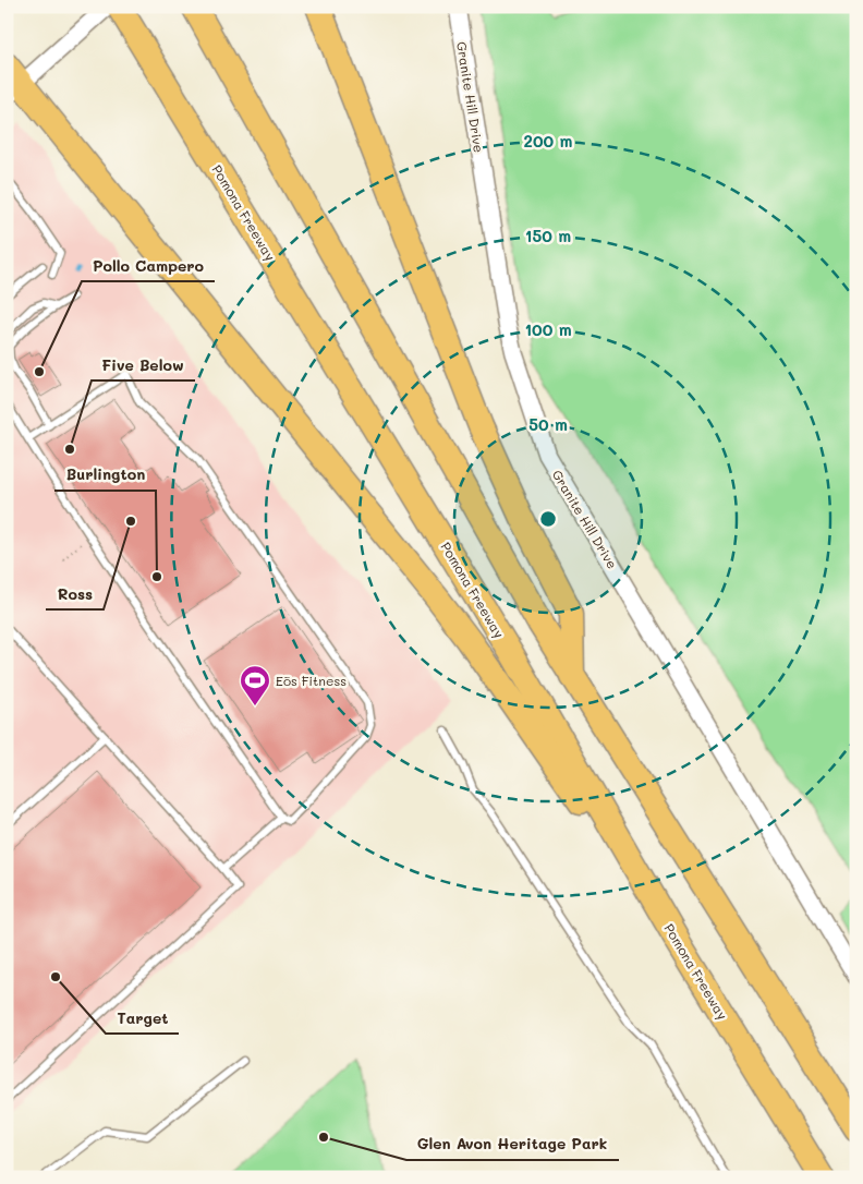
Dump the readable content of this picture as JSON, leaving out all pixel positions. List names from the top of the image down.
{
  "streets": {
    "highway": ["Pomona Freeway"],
    "street": ["Granite Hill Drive"]
  },
  "places": {
    "other": [
      "Pollo Campero",
      "Five Below",
      "Ross",
      "Burlington",
      "Target",
      "Glen Avon Heritage Park"
    ],
    "sports": ["Eōs Fitness"]
  },
  "rings": [
    "200 m",
    "150 m",
    "100 m",
    "50 m"
  ]
}
